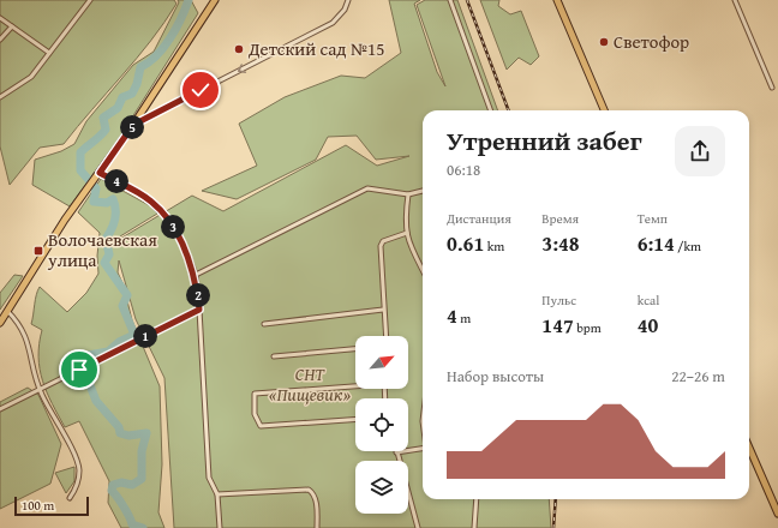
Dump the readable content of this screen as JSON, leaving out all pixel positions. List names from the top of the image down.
{
  "parks": ["СНТ «Пищевик»"],
  "places": {
    "other": ["Светофор", "Детский сад №15"],
    "transit": ["Волочаевская улица"]
  },
  "scale_bar": "100 m",
  "north": "top right",
  "page": {
    "heading": ["Утренний забег", "06:18"],
    "pins": [
      "5",
      "4",
      "3",
      "2",
      "1"
    ],
    "stats": [
      ["Дистанция", "0.61 km"],
      ["Время", "3:48"],
      ["Темп", "6:14 /km"],
      ["4 m"],
      ["Пульс", "147 bpm"],
      ["kcal", "40"]
    ],
    "chart": ["Набор высоты", "22–26 m"],
    "scale": "100 m"
  }
}
